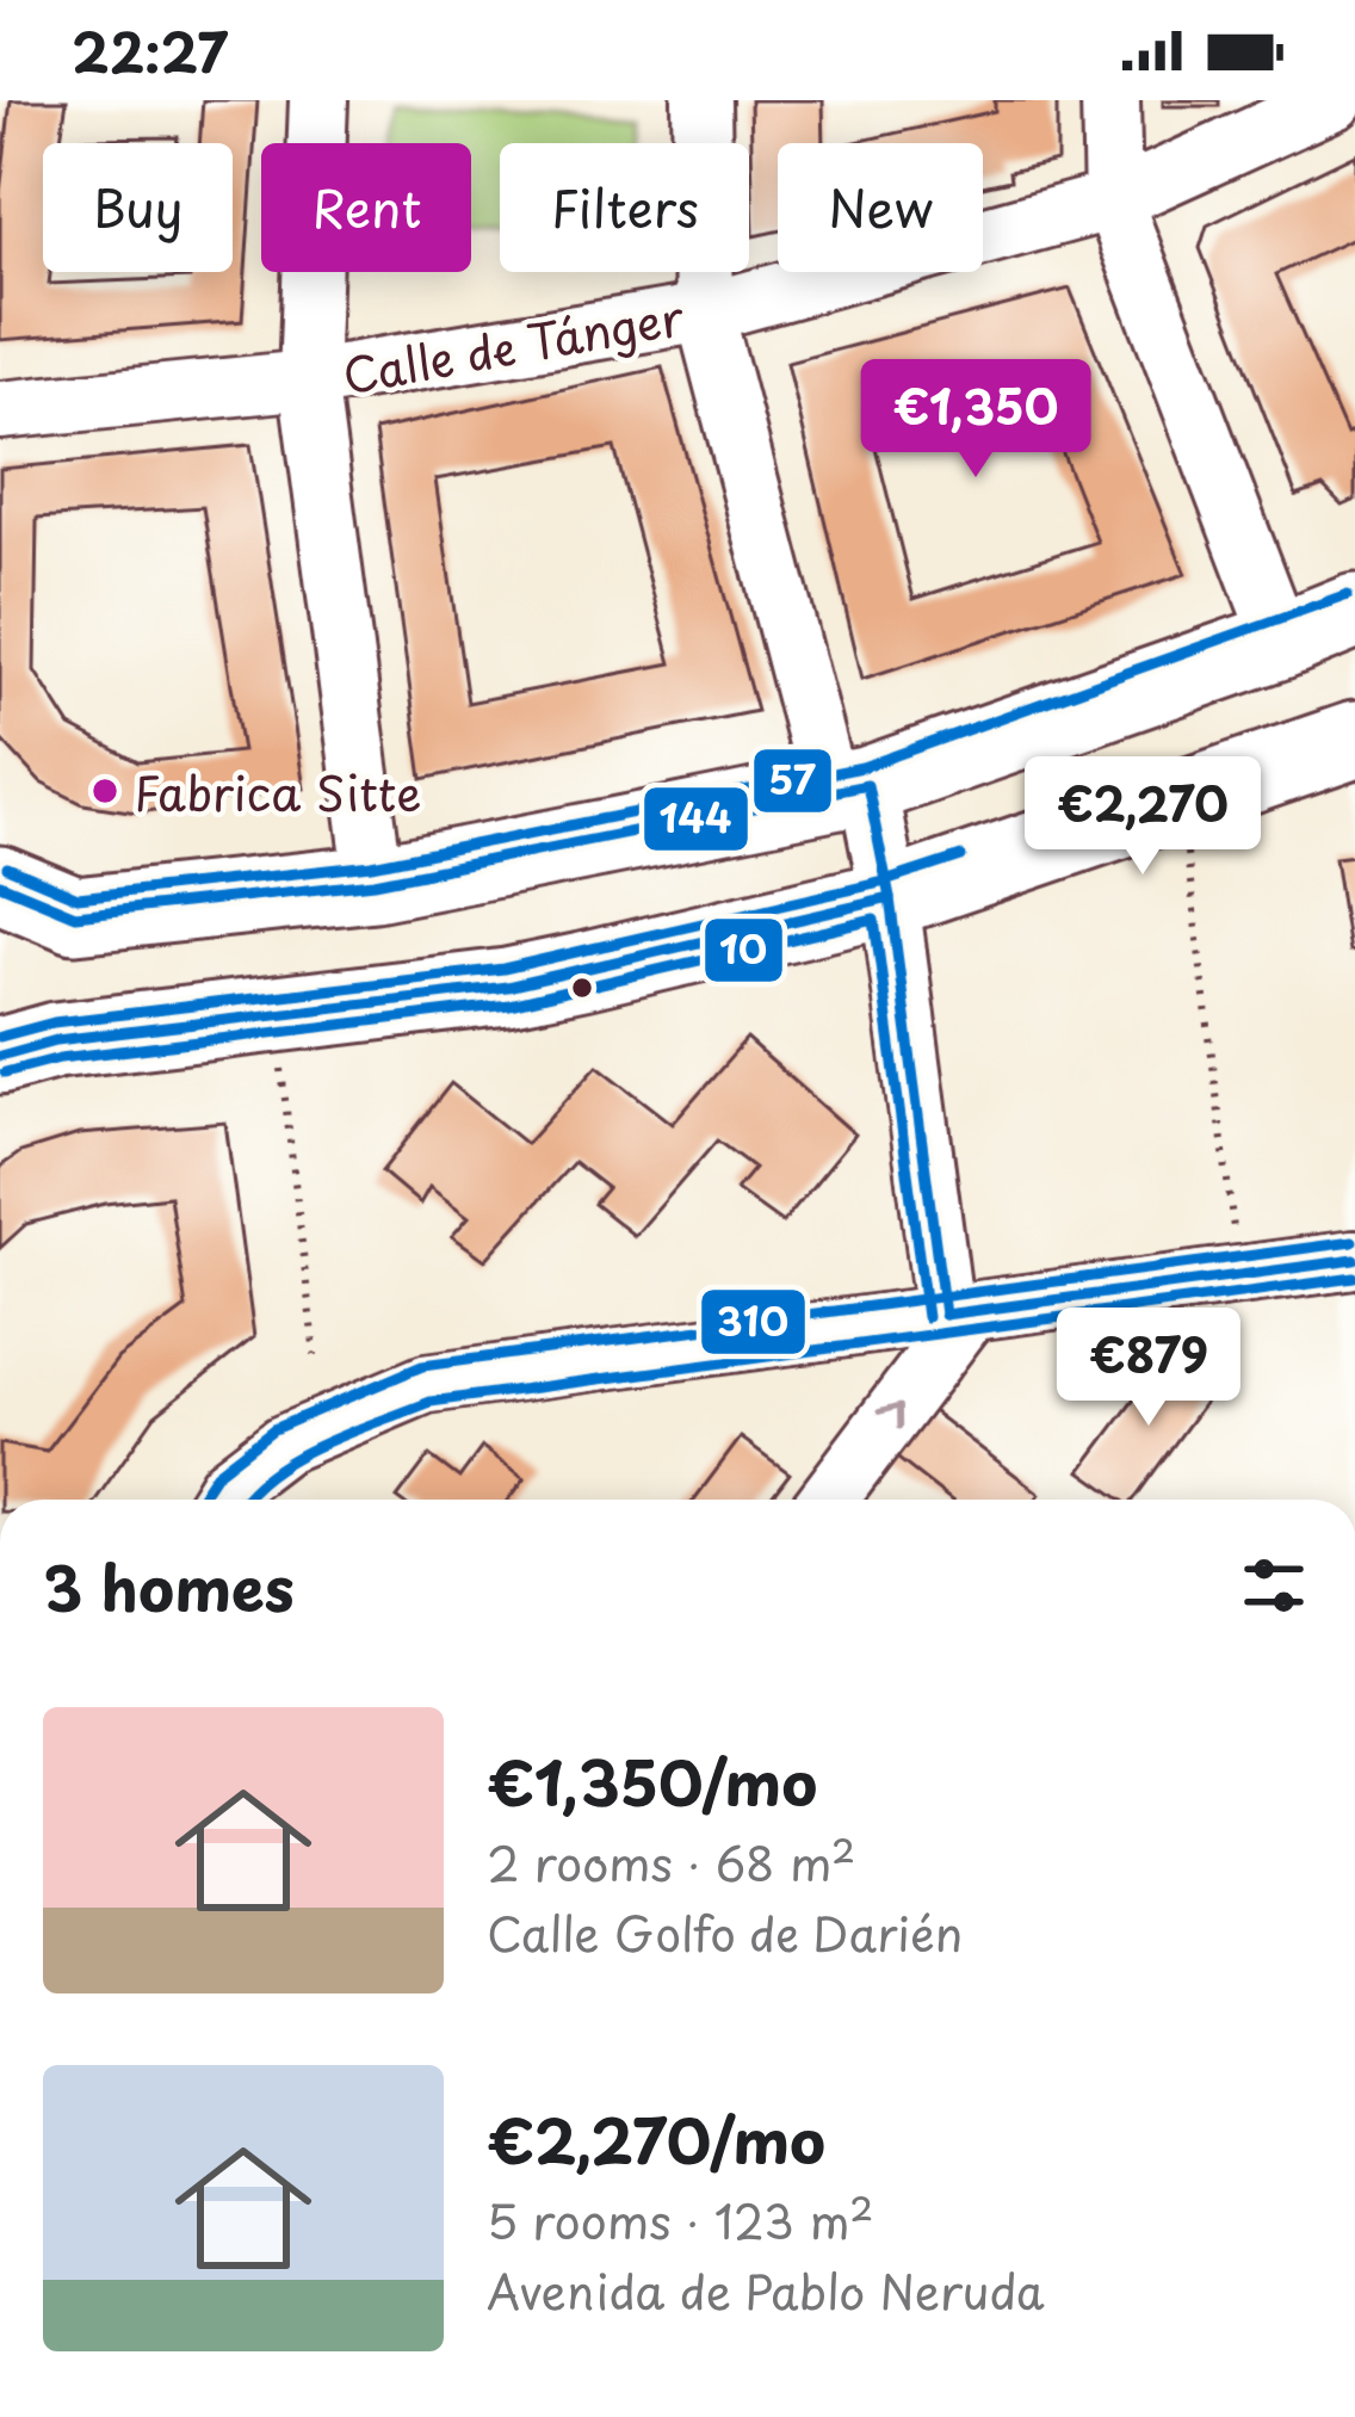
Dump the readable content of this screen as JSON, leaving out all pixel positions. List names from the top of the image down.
{
  "streets": {
    "street": ["Calle de Tánger"]
  },
  "places": ["Fabrica Sitte"],
  "lines": [
    "transit line 57",
    "transit line 144",
    "transit line 10",
    "transit line 310"
  ],
  "page": {
    "status": "22:27",
    "chip": [
      "Buy",
      "Rent",
      "Filters",
      "New"
    ],
    "price": ["€1,350", "€2,270", "€879"],
    "heading": "3 homes",
    "list": [
      {
        "name": "€1,350/mo",
        "note": "2 rooms · 68 m² · Calle Golfo de Darién"
      },
      {
        "name": "€2,270/mo",
        "note": "5 rooms · 123 m² · Avenida de Pablo Neruda"
      }
    ]
  }
}
